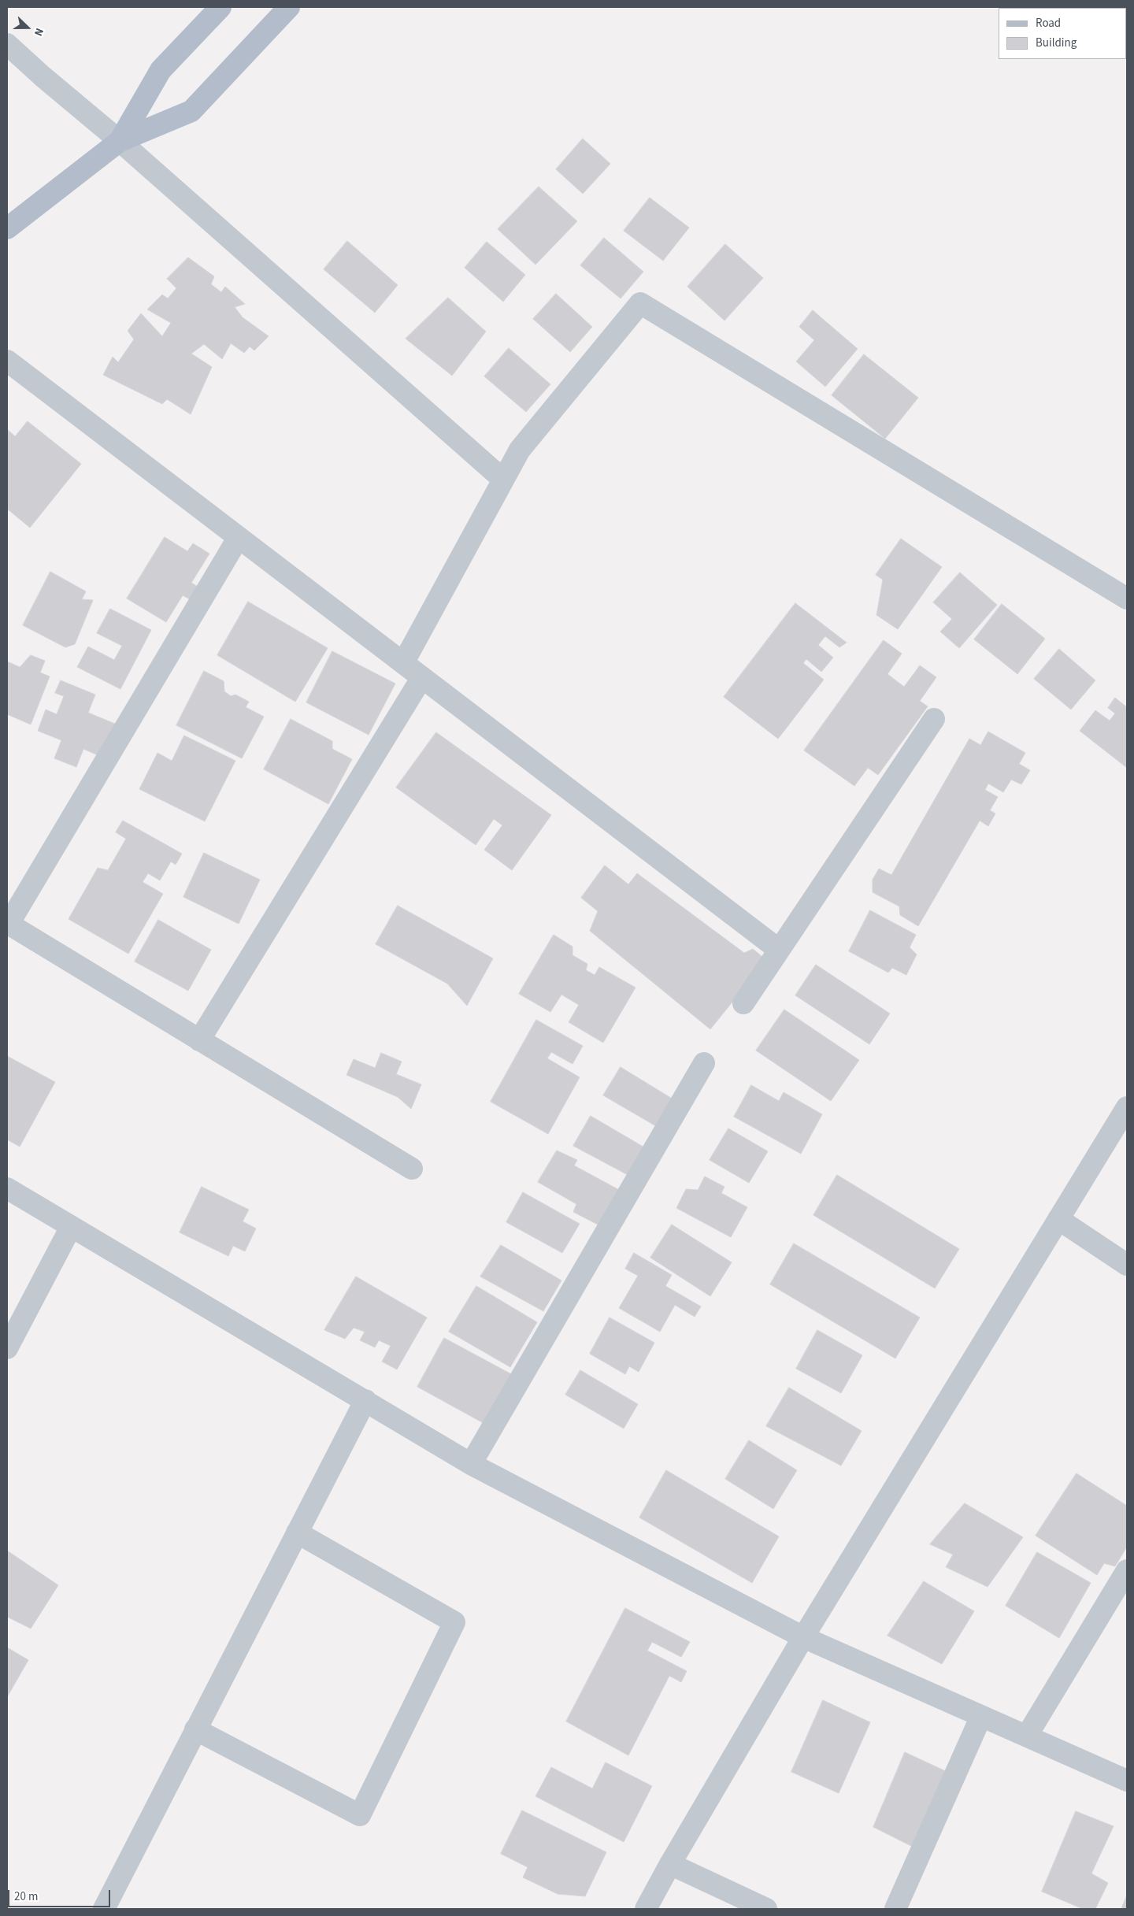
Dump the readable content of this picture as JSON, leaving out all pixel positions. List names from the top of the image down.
{
  "legend": ["Road", "Building"],
  "scale_bar": "20 m",
  "north": "right"
}
